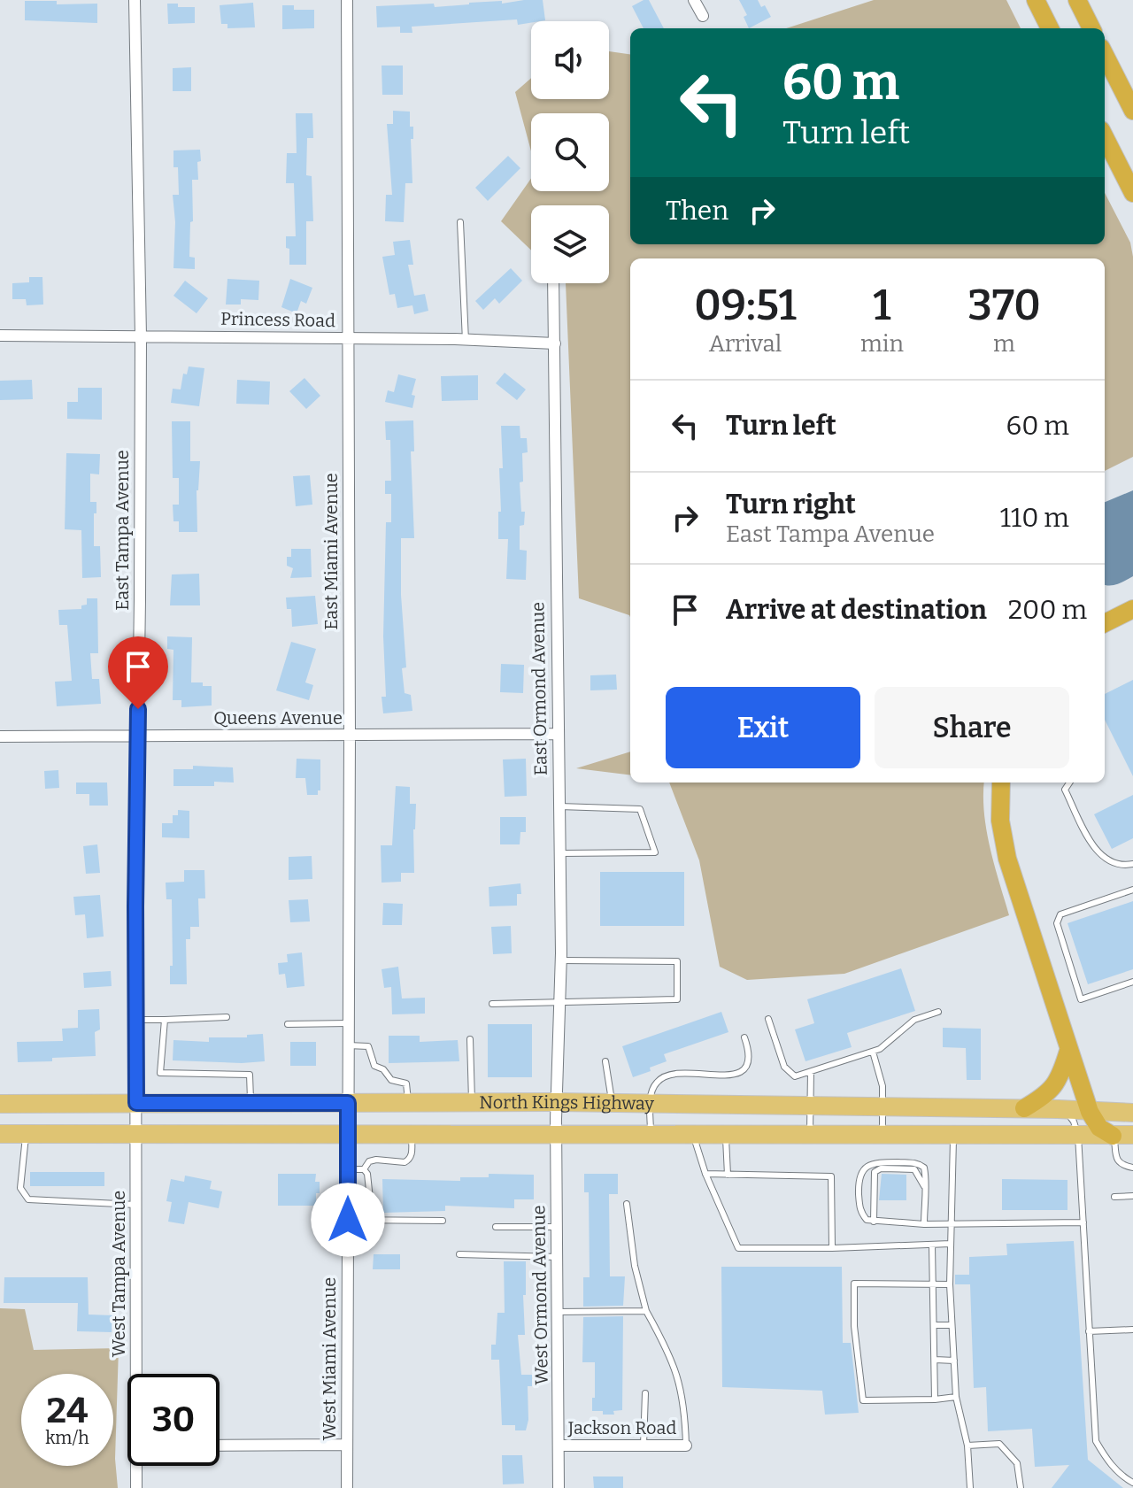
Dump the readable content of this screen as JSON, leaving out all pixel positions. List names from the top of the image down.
{
  "streets": {
    "main road": ["North Kings Highway"],
    "street": [
      "Princess Road",
      "East Tampa Avenue",
      "East Miami Avenue",
      "East Ormond Avenue",
      "Queens Avenue",
      "West Tampa Avenue",
      "West Ormond Avenue",
      "West Miami Avenue",
      "Jackson Road"
    ]
  },
  "crossings": [
    ["Princess Road", "East Tampa Avenue"],
    ["Princess Road", "East Miami Avenue"],
    ["Princess Road", "East Ormond Avenue"],
    ["East Tampa Avenue", "Queens Avenue"],
    ["East Tampa Avenue", "North Kings Highway"],
    ["East Tampa Avenue", "West Tampa Avenue"],
    ["East Miami Avenue", "Queens Avenue"],
    ["East Miami Avenue", "North Kings Highway"],
    ["East Miami Avenue", "West Miami Avenue"],
    ["East Ormond Avenue", "Queens Avenue"],
    ["East Ormond Avenue", "North Kings Highway"],
    ["East Ormond Avenue", "West Ormond Avenue"],
    ["North Kings Highway", "West Tampa Avenue"],
    ["North Kings Highway", "West Ormond Avenue"],
    ["North Kings Highway", "West Miami Avenue"],
    ["West Ormond Avenue", "Jackson Road"]
  ],
  "page": {
    "turn": ["60 m", "Turn left"],
    "then": "Then",
    "eta": [
      "09:51",
      "Arrival",
      "1",
      "min",
      "370",
      "m"
    ],
    "list": [
      {
        "name": "Turn left",
        "value": "60 m"
      },
      {
        "name": "Turn right",
        "note": "East Tampa Avenue",
        "value": "110 m"
      },
      {
        "name": "Arrive at destination",
        "value": "200 m"
      }
    ],
    "buttons": ["Exit", "Share"],
    "speed": "24 km/h",
    "limit": "30"
  }
}
